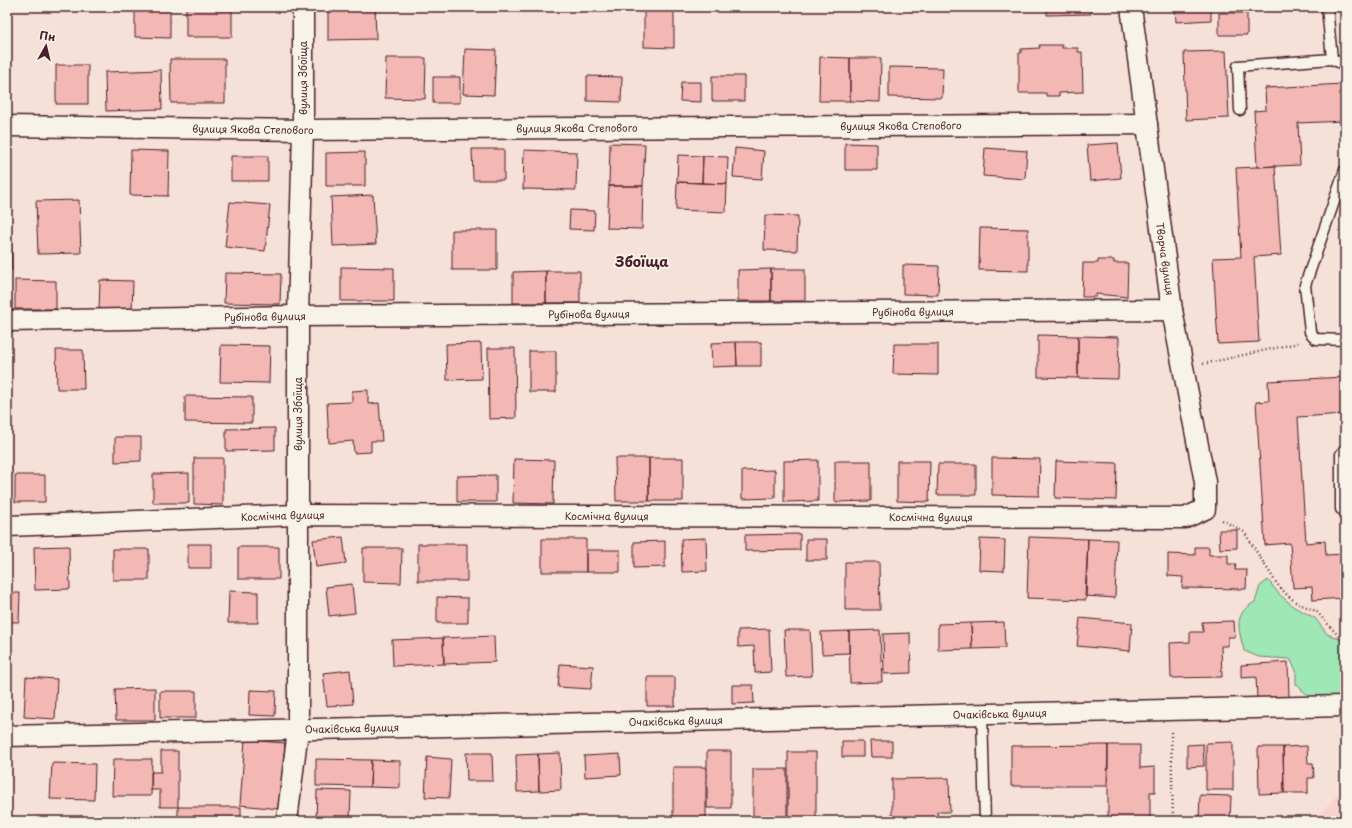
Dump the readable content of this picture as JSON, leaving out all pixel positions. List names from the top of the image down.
{
  "streets": {
    "street": [
      "вулиця Збоїща",
      "вулиця Якова Степового",
      "Творча вулиця",
      "Рубінова вулиця",
      "Космічна вулиця",
      "Очаківська вулиця"
    ]
  },
  "crossings": [
    ["вулиця Збоїща", "вулиця Якова Степового"],
    ["вулиця Збоїща", "Рубінова вулиця"],
    ["вулиця Збоїща", "Космічна вулиця"],
    ["вулиця Збоїща", "Очаківська вулиця"],
    ["вулиця Якова Степового", "Творча вулиця"],
    ["Творча вулиця", "Рубінова вулиця"],
    ["Творча вулиця", "Космічна вулиця"]
  ],
  "districts": ["Збоїща"],
  "north": "top"
}
